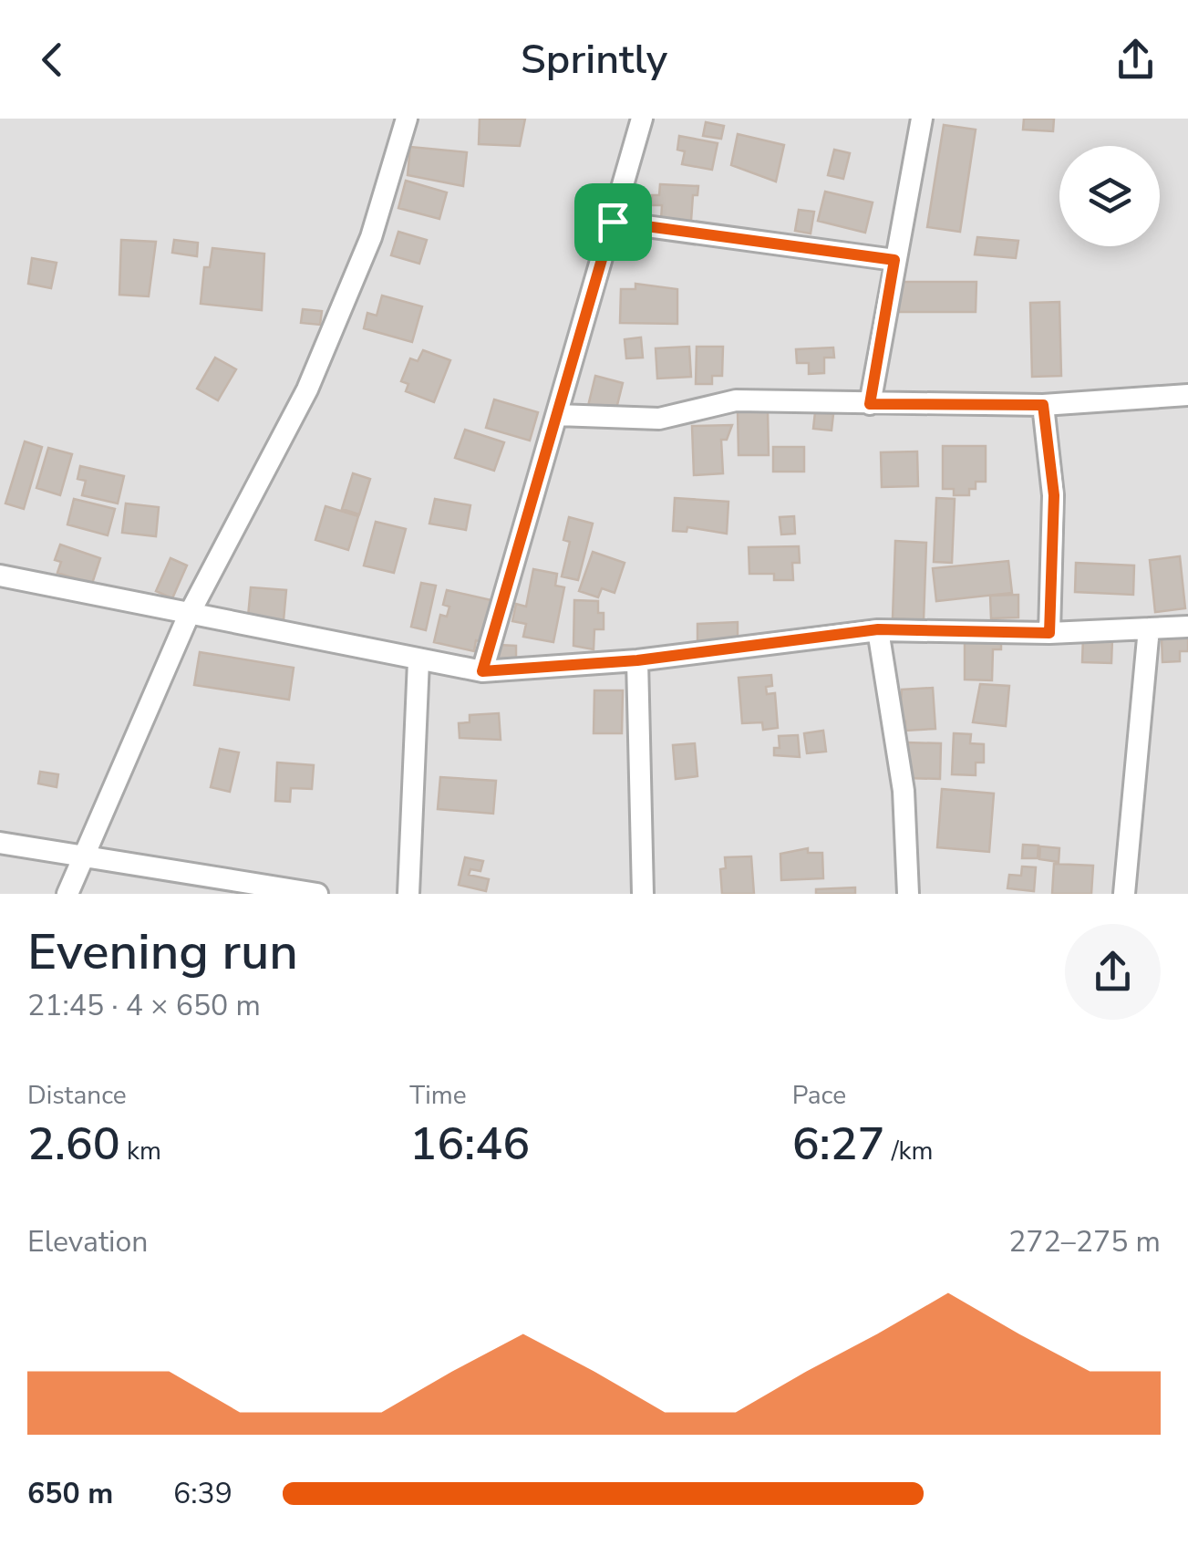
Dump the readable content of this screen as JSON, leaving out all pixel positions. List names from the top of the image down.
{
  "page": {
    "header": "Sprintly",
    "heading": ["Evening run", "21:45 · 4 × 650 m"],
    "stats": [
      ["Distance", "2.60 km"],
      ["Time", "16:46"],
      ["Pace", "6:27 /km"]
    ],
    "chart": ["Elevation", "272–275 m"],
    "list": [
      {
        "name": "650 m",
        "note": "6:39"
      }
    ]
  }
}
